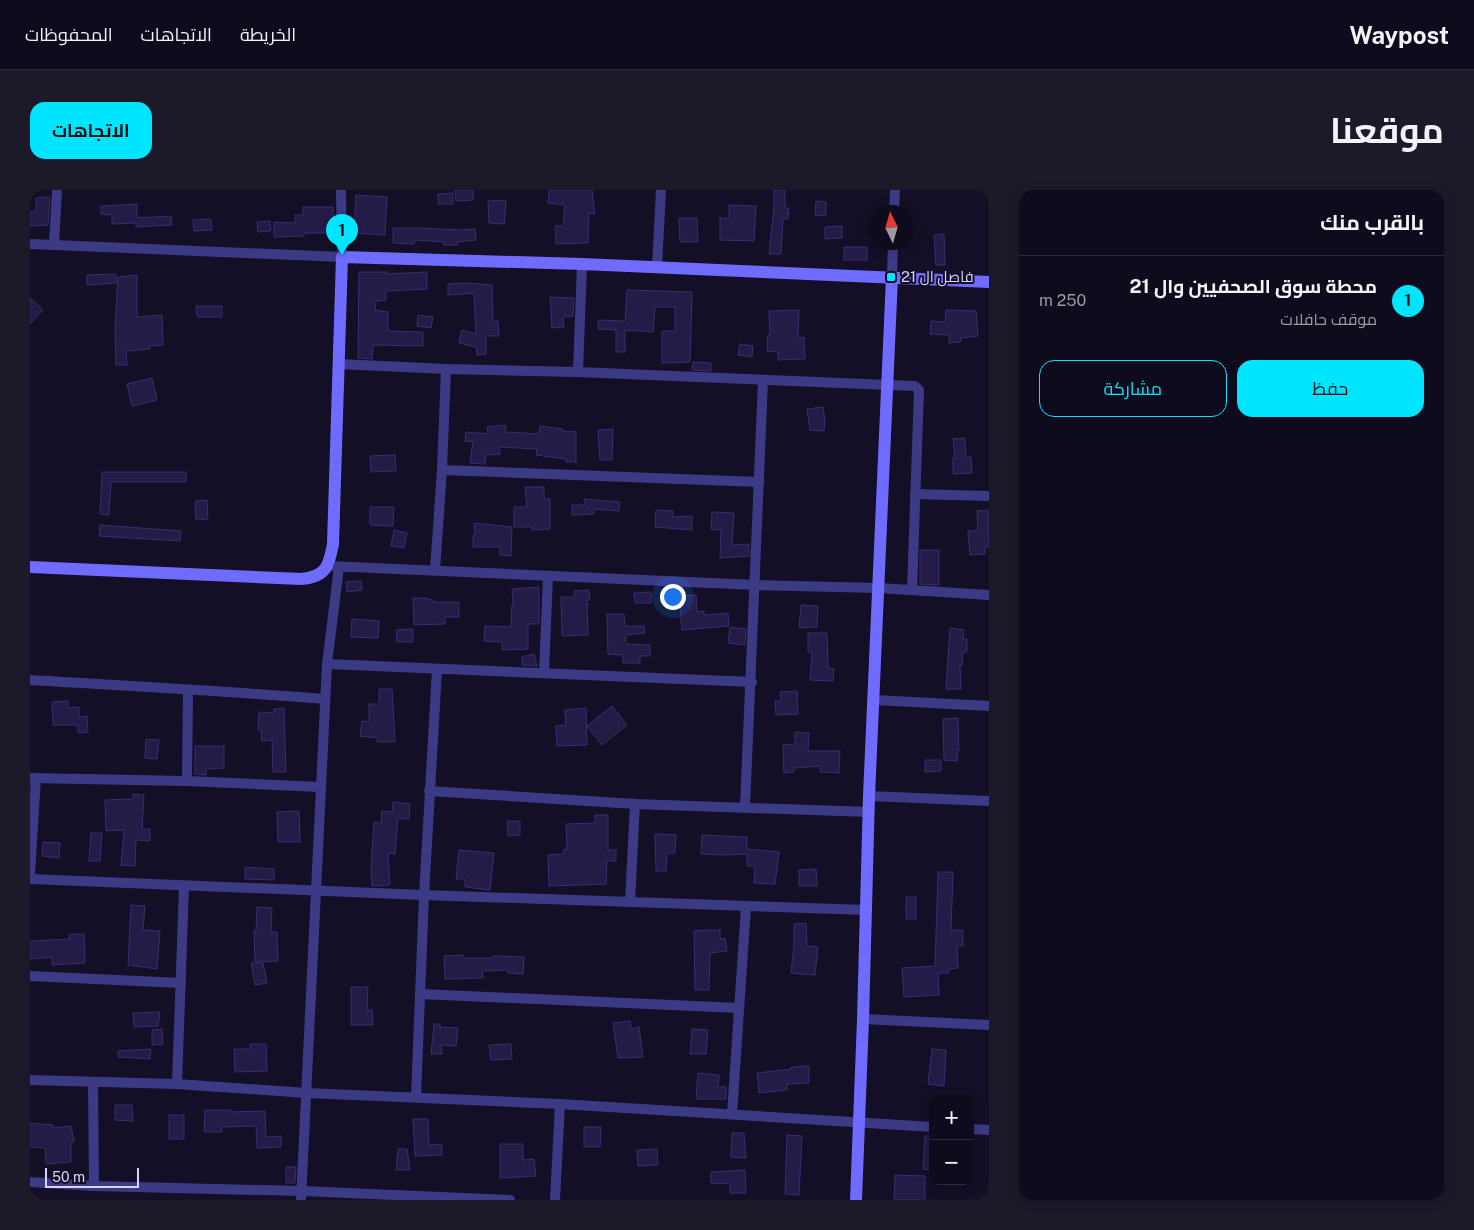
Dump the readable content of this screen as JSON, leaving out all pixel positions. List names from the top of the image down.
{
  "places": {
    "transit": ["فاصل ال 21"]
  },
  "scale_bar": "50 m",
  "north": "top",
  "page": {
    "header": "Waypost",
    "nav": ["الخريطة", "الاتجاهات", "المحفوظات"],
    "title": "موقعنا",
    "buttons": [
      "الاتجاهات",
      ["حفظ", "مشاركة"]
    ],
    "heading": "بالقرب منك",
    "pins": "1",
    "list": [
      {
        "mark": "1",
        "name": "محطة سوق الصحفيين وال 21",
        "note": "موقف حافلات",
        "value": "250 m"
      }
    ],
    "map_buttons": ["+", "−"],
    "scale": "50 m"
  }
}
